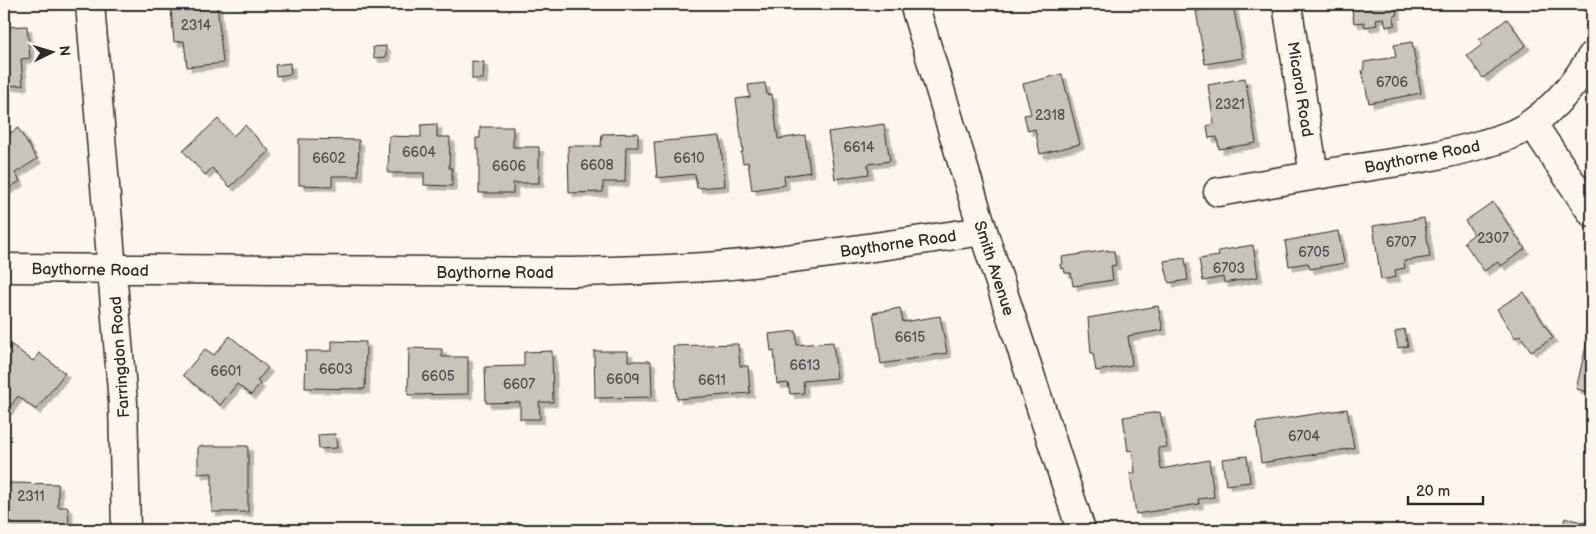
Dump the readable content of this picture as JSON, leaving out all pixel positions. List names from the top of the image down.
{
  "streets": {
    "street": [
      "Micarol Road",
      "Baythorne Road",
      "Smith Avenue",
      "Farringdon Road"
    ]
  },
  "crossings": [
    ["Micarol Road", "Baythorne Road"],
    ["Baythorne Road", "Smith Avenue"],
    ["Baythorne Road", "Farringdon Road"]
  ],
  "house_numbers": [
    "2314",
    "6706",
    "2321",
    "2318",
    "6614",
    "6604",
    "6602",
    "6610",
    "6608",
    "6606",
    "2307",
    "6707",
    "6705",
    "6703",
    "6615",
    "6613",
    "6603",
    "6601",
    "6605",
    "6609",
    "6611",
    "6607",
    "6704",
    "2311"
  ],
  "scale_bar": "20 m",
  "north": "right"
}
